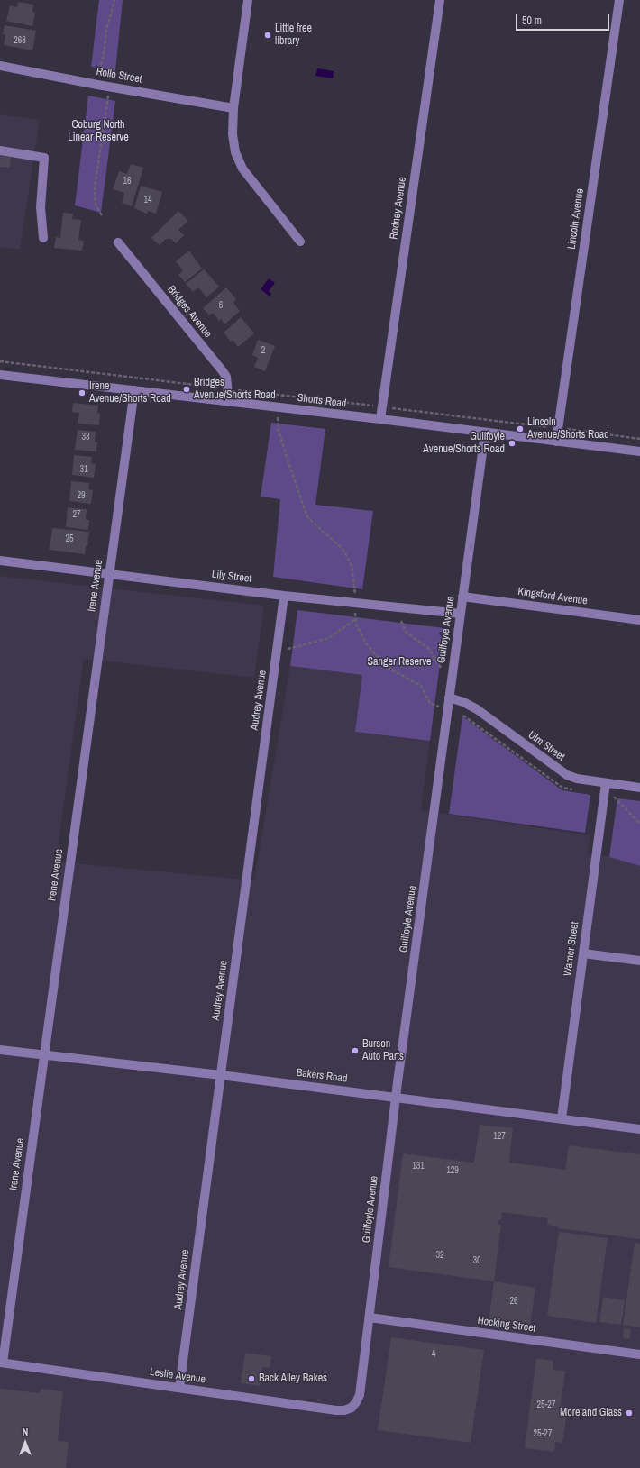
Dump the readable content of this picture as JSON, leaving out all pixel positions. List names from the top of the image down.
{
  "streets": {
    "street": [
      "Rollo Street",
      "Rodney Avenue",
      "Lincoln Avenue",
      "Bridges Avenue",
      "Shorts Road",
      "Lily Street",
      "Irene Avenue",
      "Kingsford Avenue",
      "Guilfoyle Avenue",
      "Audrey Avenue",
      "Ulm Street",
      "Warner Street",
      "Bakers Road",
      "Hocking Street",
      "Leslie Avenue"
    ]
  },
  "crossings": [
    ["Rodney Avenue", "Shorts Road"],
    ["Lincoln Avenue", "Shorts Road"],
    ["Bridges Avenue", "Shorts Road"],
    ["Shorts Road", "Irene Avenue"],
    ["Shorts Road", "Guilfoyle Avenue"],
    ["Lily Street", "Irene Avenue"],
    ["Lily Street", "Guilfoyle Avenue"],
    ["Lily Street", "Audrey Avenue"],
    ["Irene Avenue", "Bakers Road"],
    ["Irene Avenue", "Leslie Avenue"],
    ["Kingsford Avenue", "Guilfoyle Avenue"],
    ["Guilfoyle Avenue", "Ulm Street"],
    ["Guilfoyle Avenue", "Bakers Road"],
    ["Guilfoyle Avenue", "Hocking Street"],
    ["Guilfoyle Avenue", "Leslie Avenue"],
    ["Audrey Avenue", "Bakers Road"],
    ["Audrey Avenue", "Leslie Avenue"],
    ["Ulm Street", "Warner Street"],
    ["Warner Street", "Bakers Road"]
  ],
  "parks": ["Coburg North Linear Reserve", "Sanger Reserve"],
  "places": [
    "Little free library",
    "Bridges Avenue/Shorts Road",
    "Irene Avenue/Shorts Road",
    "Lincoln Avenue/Shorts Road",
    "Guilfoyle Avenue/Shorts Road",
    "Burson Auto Parts",
    "Back Alley Bakes",
    "Moreland Glass"
  ],
  "house_numbers": [
    "268",
    "16",
    "14",
    "6",
    "2",
    "33",
    "31",
    "29",
    "27",
    "25",
    "127",
    "131",
    "129",
    "32",
    "30",
    "26",
    "4",
    "25-27",
    "25-27"
  ],
  "scale_bar": "50 m",
  "north": "top"
}
